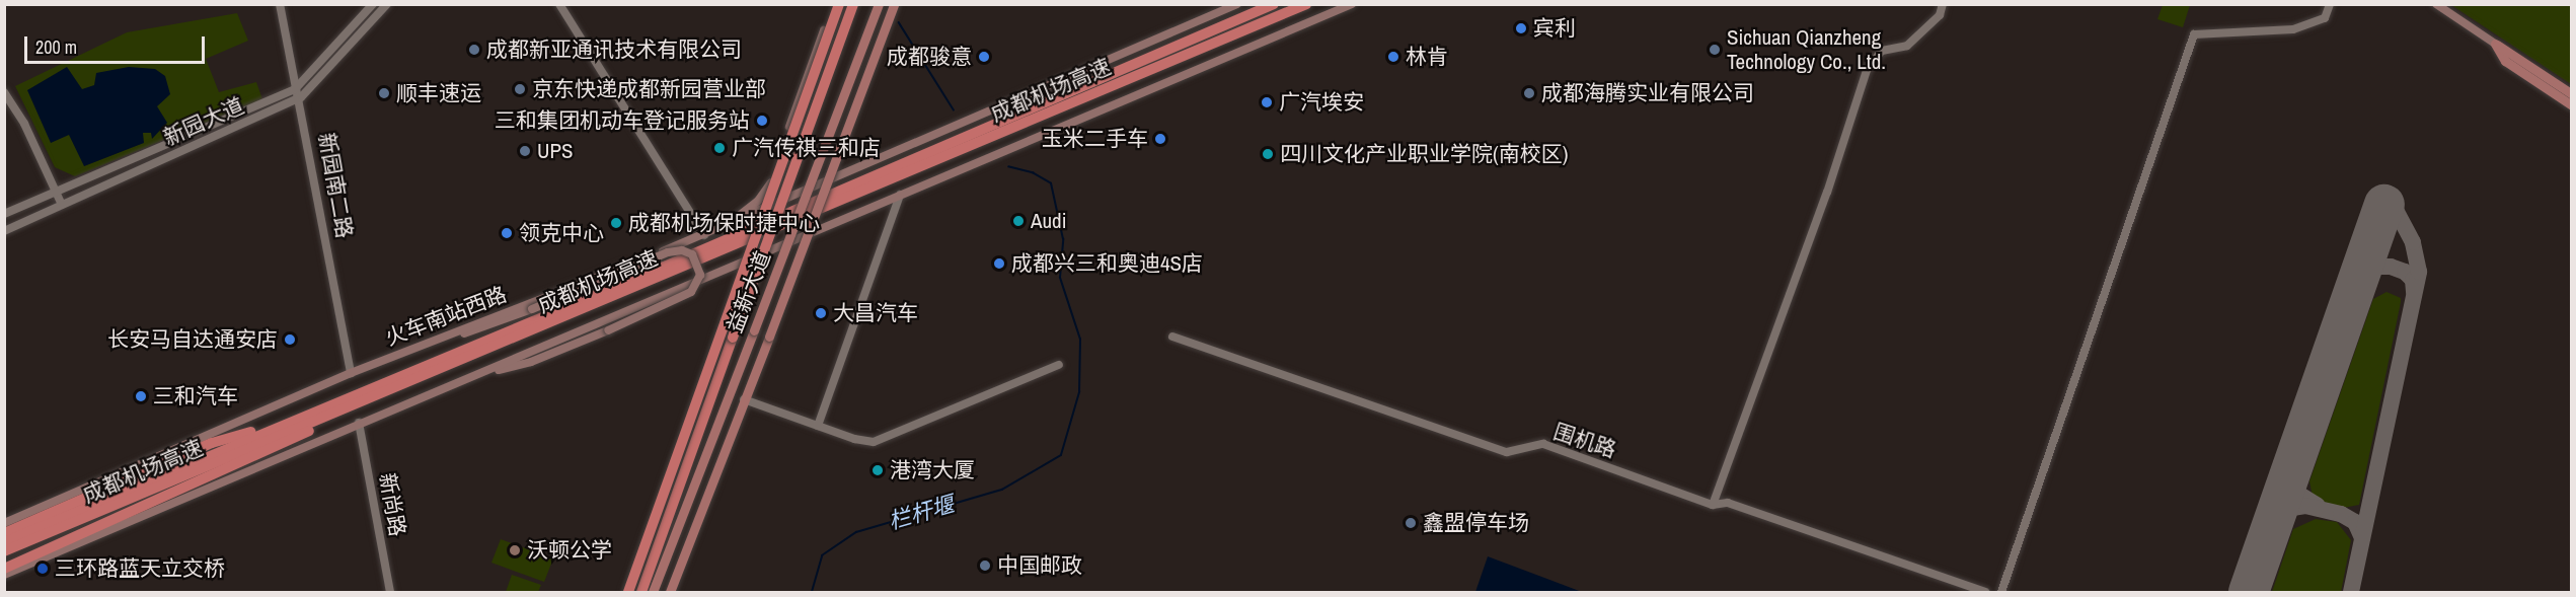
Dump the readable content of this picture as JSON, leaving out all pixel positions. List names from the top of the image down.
{
  "streets": {
    "highway": ["成都机场高速"],
    "main road": ["益新大道", "火车南站西路"],
    "street": [
      "新园大道",
      "新园南二路",
      "围机路",
      "新尚路"
    ]
  },
  "crossings": [
    ["新园大道", "新园南二路"],
    ["新园南二路", "火车南站西路"]
  ],
  "water": ["栏杆堰"],
  "places": [
    "宾利",
    "成都新亚通讯技术有限公司",
    "Sichuan Qianzheng Technology Co., Ltd.",
    "成都骏意",
    "林肯",
    "京东快递成都新园营业部",
    "顺丰速运",
    "成都海腾实业有限公司",
    "广汽埃安",
    "三和集团机动车登记服务站",
    "玉米二手车",
    "广汽传祺三和店",
    "UPS",
    "四川文化产业职业学院(南校区)",
    "Audi",
    "成都机场保时捷中心",
    "领克中心",
    "成都兴三和奥迪4S店",
    "大昌汽车",
    "长安马自达通安店",
    "三和汽车",
    "港湾大厦",
    "鑫盟停车场",
    "沃顿公学",
    "中国邮政",
    "三环路蓝天立交桥"
  ],
  "scale_bar": "200 m"
}
